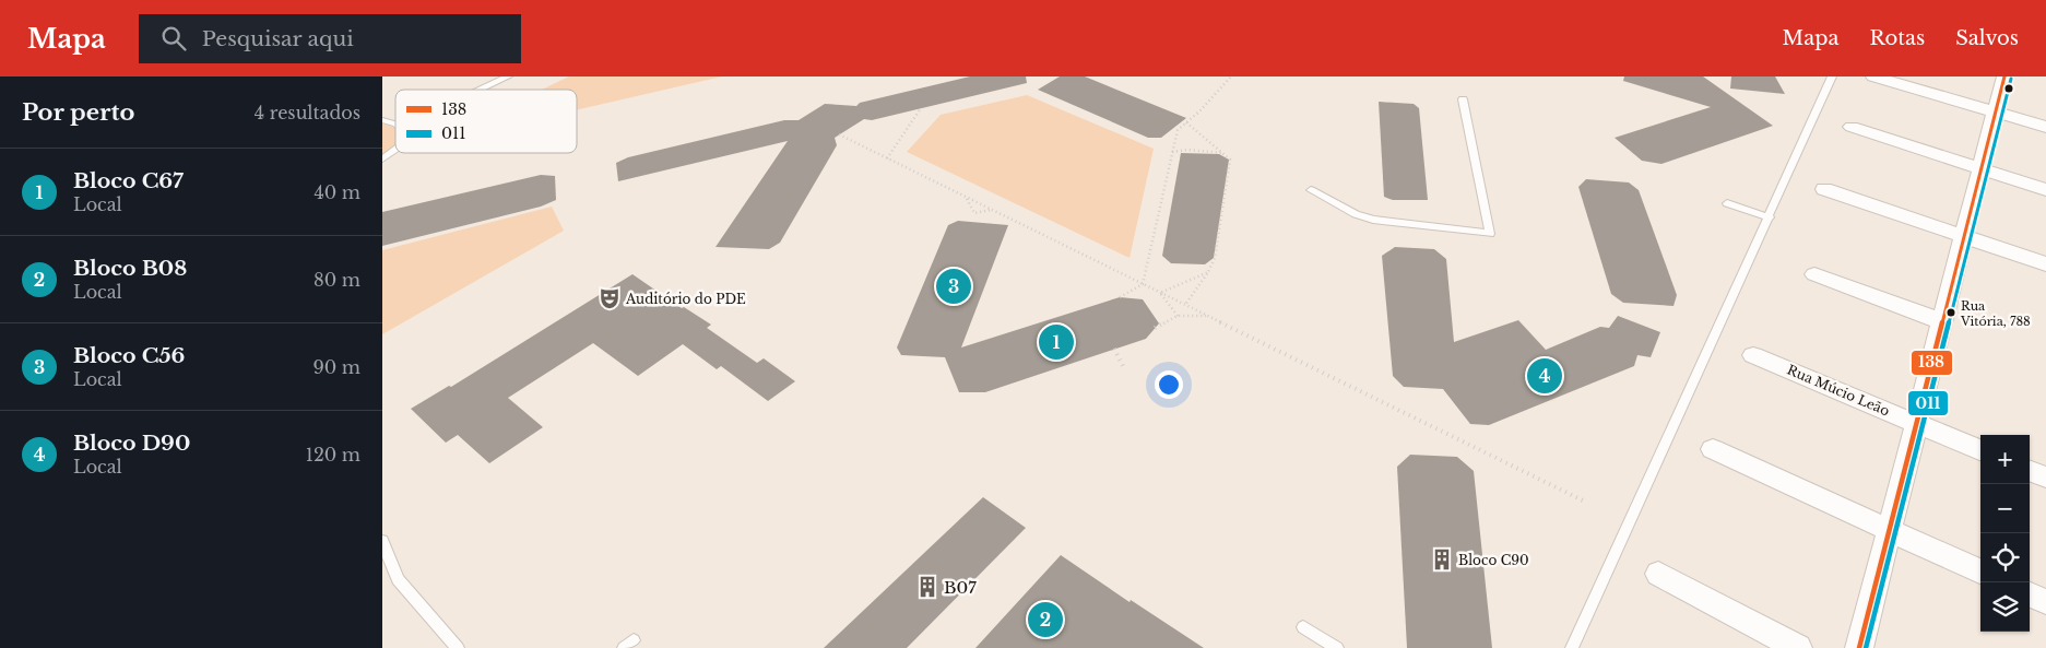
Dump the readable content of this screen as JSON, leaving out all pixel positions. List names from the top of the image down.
{
  "streets": {
    "street": ["Rua Múcio Leão"]
  },
  "places": {
    "theatre": ["Auditório do PDE"],
    "other": ["Rua Vitória, 788"],
    "building": ["Bloco C90", "B07"]
  },
  "lines": ["transit line 138", "transit line 011"],
  "legend": ["138", "011"],
  "page": {
    "header": "Mapa",
    "search": "Pesquisar aqui",
    "nav": ["Mapa", "Rotas", "Salvos"],
    "heading": ["Por perto", "4 resultados"],
    "list": [
      {
        "mark": "1",
        "name": "Bloco C67",
        "note": "Local",
        "value": "40 m"
      },
      {
        "mark": "2",
        "name": "Bloco B08",
        "note": "Local",
        "value": "80 m"
      },
      {
        "mark": "3",
        "name": "Bloco C56",
        "note": "Local",
        "value": "90 m"
      },
      {
        "mark": "4",
        "name": "Bloco D90",
        "note": "Local",
        "value": "120 m"
      }
    ],
    "pins": [
      "3",
      "1",
      "4",
      "2"
    ],
    "map_buttons": ["+", "−"]
  }
}
